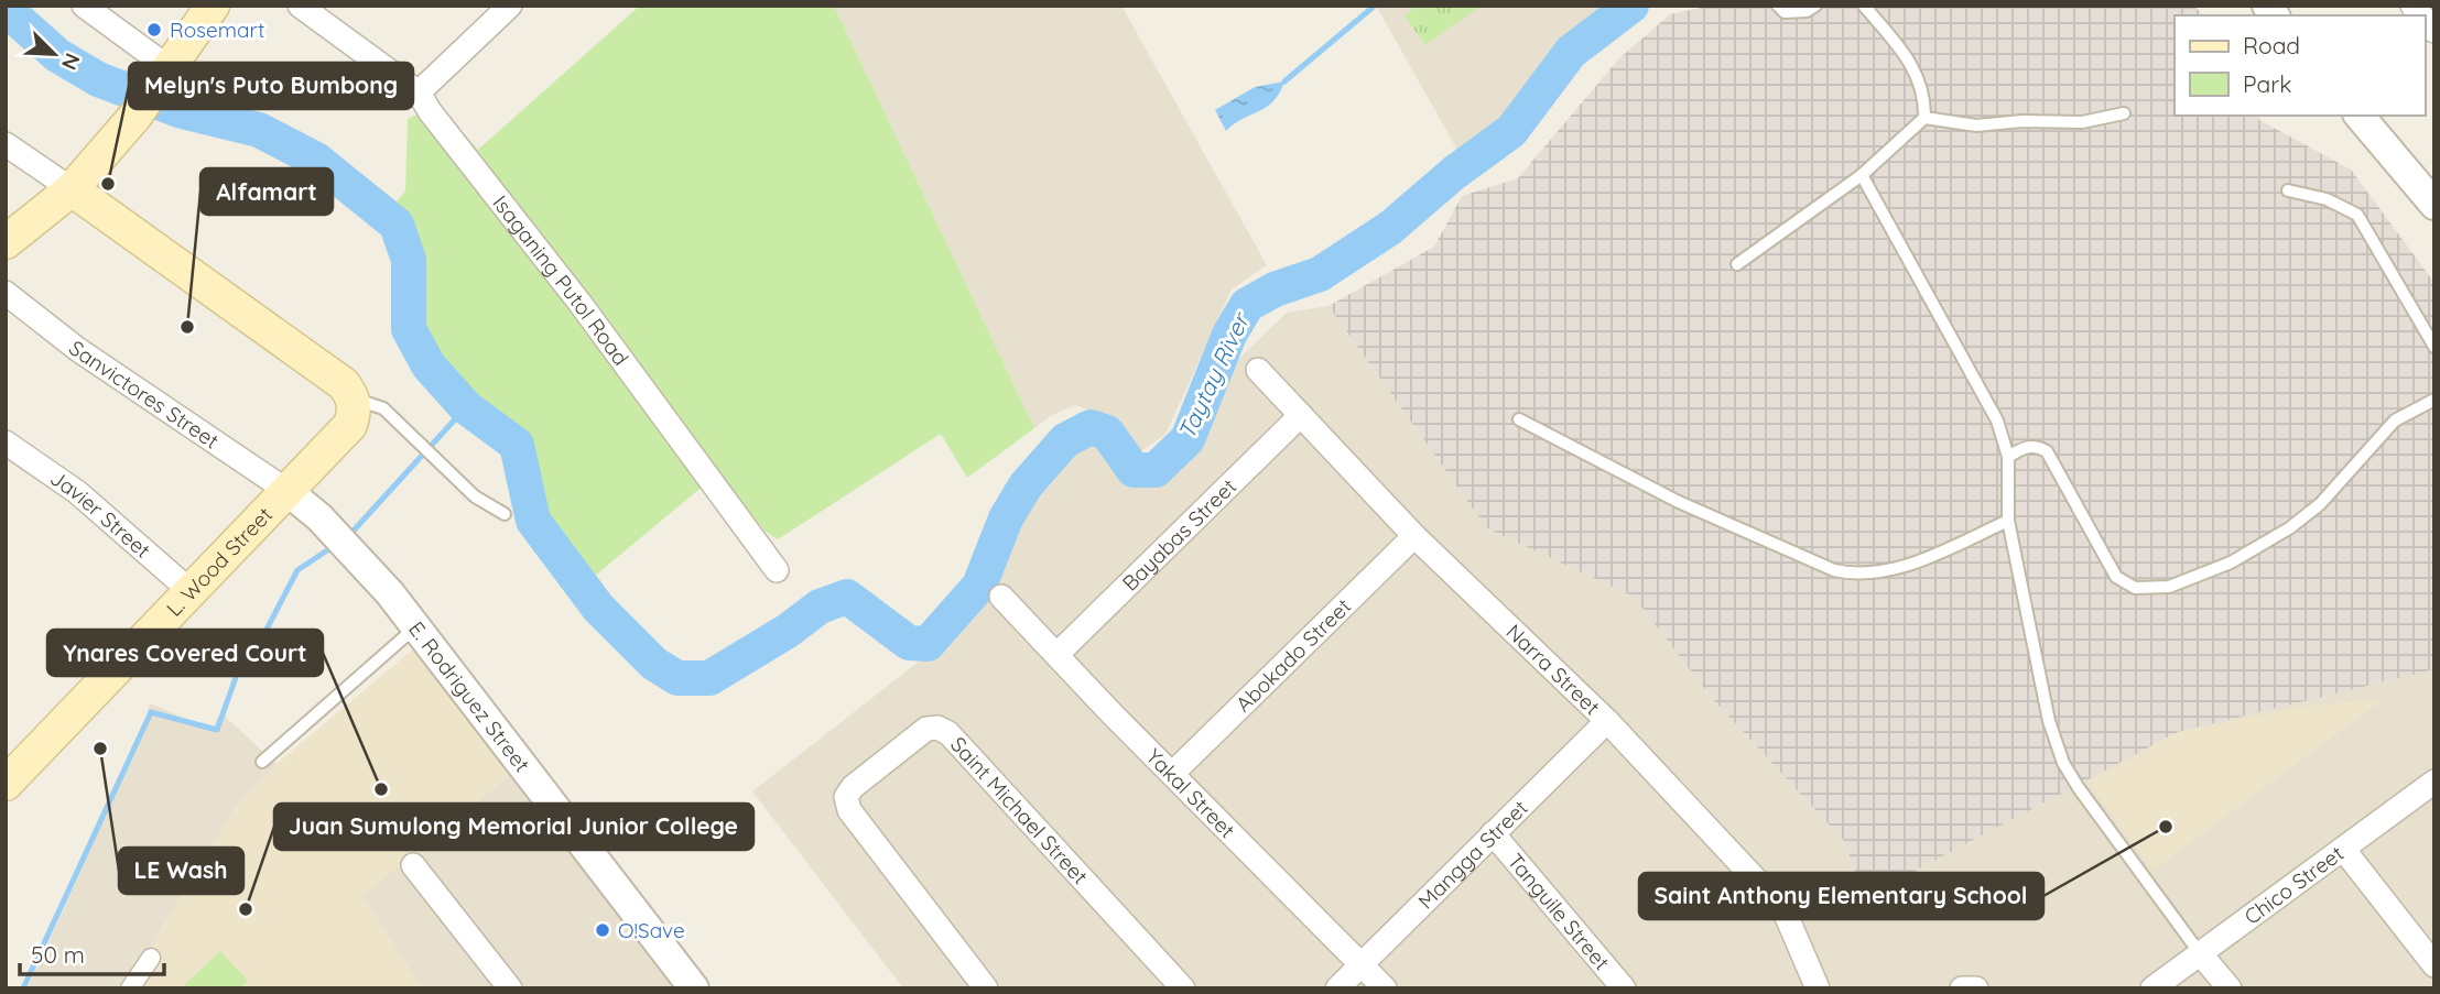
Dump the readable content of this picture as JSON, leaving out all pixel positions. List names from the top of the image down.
{
  "streets": {
    "main road": ["L. Wood Street"],
    "street": [
      "Isaganing Putol Road",
      "Sanvictores Street",
      "Javier Street",
      "Bayabas Street",
      "Abokado Street",
      "Narra Street",
      "E. Rodriguez Street",
      "Yakal Street",
      "Saint Michael Street",
      "Mangga Street",
      "Chico Street",
      "Tanguile Street"
    ]
  },
  "crossings": [
    ["Sanvictores Street", "L. Wood Street"],
    ["Sanvictores Street", "E. Rodriguez Street"],
    ["Javier Street", "L. Wood Street"],
    ["Bayabas Street", "Narra Street"],
    ["Bayabas Street", "Yakal Street"],
    ["L. Wood Street", "E. Rodriguez Street"],
    ["Abokado Street", "Narra Street"],
    ["Abokado Street", "Yakal Street"],
    ["Narra Street", "Mangga Street"],
    ["Yakal Street", "Mangga Street"],
    ["Mangga Street", "Tanguile Street"]
  ],
  "water": ["Taytay River"],
  "places": [
    "Rosemart",
    "Melyn's Puto Bumbong",
    "Alfamart",
    "LE Wash",
    "Ynares Covered Court",
    "Saint Anthony Elementary School",
    "Juan Sumulong Memorial Junior College",
    "O!Save"
  ],
  "legend": ["Road", "Park"],
  "scale_bar": "50 m",
  "north": "bottom right"
}
